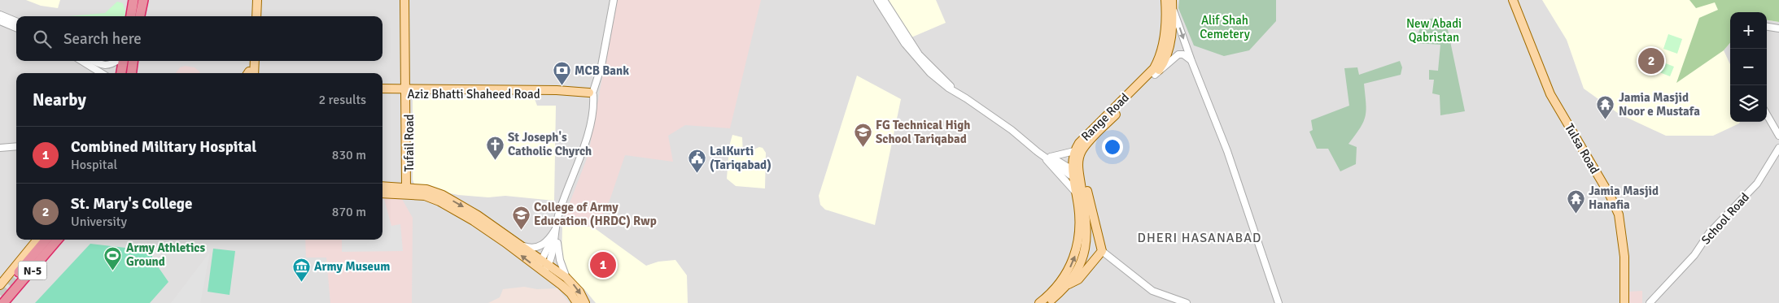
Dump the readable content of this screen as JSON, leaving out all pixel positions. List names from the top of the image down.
{
  "streets": {
    "highway": ["N-5"],
    "main road": [
      "Aziz Bhatti Shaheed Road",
      "Range Road",
      "Tufail Road",
      "Tulsa Road"
    ],
    "street": ["School Road"]
  },
  "crossings": [
    ["Aziz Bhatti Shaheed Road", "Tufail Road"]
  ],
  "districts": ["DHERI HASANABAD"],
  "parks": ["Alif Shah Cemetery", "New Abadi Qabristan"],
  "places": {
    "bank": ["MCB Bank"],
    "temple": ["Jamia Masjid Noor e Mustafa", "Jamia Masjid Hanafia"],
    "school or university": ["FG Technical High School Tariqabad", "College of Army Education (HRDC) Rwp"],
    "church": ["St Joseph's Catholic Chyrch"],
    "public building": ["LalKurti (Tariqabad)"],
    "sports": ["Army Athletics Ground"],
    "museum": ["Army Museum"]
  },
  "page": {
    "map_buttons": ["+", "−"],
    "search": "Search here",
    "pins": ["2", "1"],
    "heading": ["Nearby", "2 results"],
    "list": [
      {
        "mark": "1",
        "name": "Combined Military Hospital",
        "note": "Hospital",
        "value": "830 m"
      },
      {
        "mark": "2",
        "name": "St. Mary's College",
        "note": "University",
        "value": "870 m"
      }
    ]
  }
}
